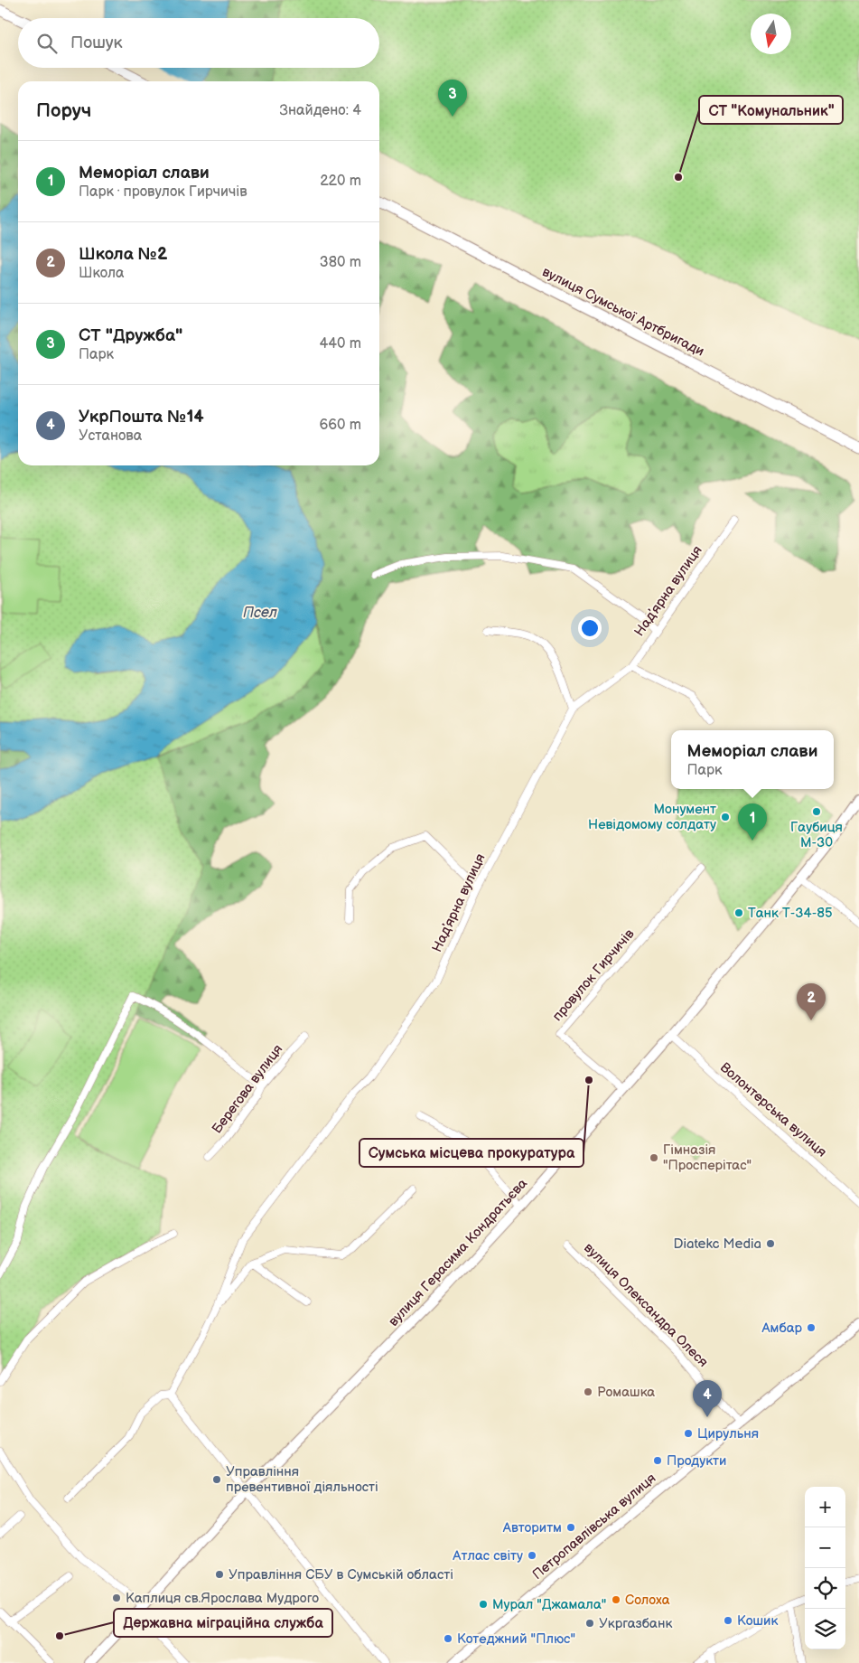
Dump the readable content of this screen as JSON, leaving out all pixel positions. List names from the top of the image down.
{
  "streets": {
    "main road": ["вулиця Сумської Артбригади"],
    "street": [
      "Надʼярна вулиця",
      "провулок Гирчичів",
      "Берегова вулиця",
      "Волонтерська вулиця",
      "вулиця Герасима Кондратьєва",
      "вулиця Олександра Олеся",
      "Петропавлівська вулиця"
    ]
  },
  "crossings": [
    ["провулок Гирчичів", "вулиця Герасима Кондратьєва"],
    ["Волонтерська вулиця", "вулиця Герасима Кондратьєва"],
    ["вулиця Олександра Олеся", "Петропавлівська вулиця"]
  ],
  "water": ["Псел"],
  "places": [
    "СТ \"Комунальник\"",
    "Гаубиця М-30",
    "Монумент Невідомому солдату",
    "Танк Т-34-85",
    "Сумська місцева прокуратура",
    "Гімназія \"Просперітас\"",
    "Diatekc Media",
    "Амбар",
    "Ромашка",
    "Цирульня",
    "Продукти",
    "Управління превентивної діяльності",
    "Авторитм",
    "Атлас світу",
    "Управління СБУ в Сумській області",
    "Каплиця св.Ярослава Мудрого",
    "Солоха",
    "Мурал \"Джамала\"",
    "Кошик",
    "Укргазбанк",
    "Державна міграційна служба",
    "Котеджний \"Плюс\""
  ],
  "north": "bottom",
  "page": {
    "search": "Пошук",
    "pins": [
      "3",
      "1",
      "2",
      "4"
    ],
    "heading": ["Поруч", "Знайдено: 4"],
    "list": [
      {
        "mark": "1",
        "name": "Меморіал слави",
        "note": "Парк · провулок Гирчичів",
        "value": "220 m"
      },
      {
        "mark": "2",
        "name": "Школа №2",
        "note": "Школа",
        "value": "380 m"
      },
      {
        "mark": "3",
        "name": "СТ \"Дружба\"",
        "note": "Парк",
        "value": "440 m"
      },
      {
        "mark": "4",
        "name": "УкрПошта №14",
        "note": "Установа",
        "value": "660 m"
      }
    ],
    "popup": ["Меморіал слави", "Парк"],
    "map_buttons": ["+", "−"]
  }
}
